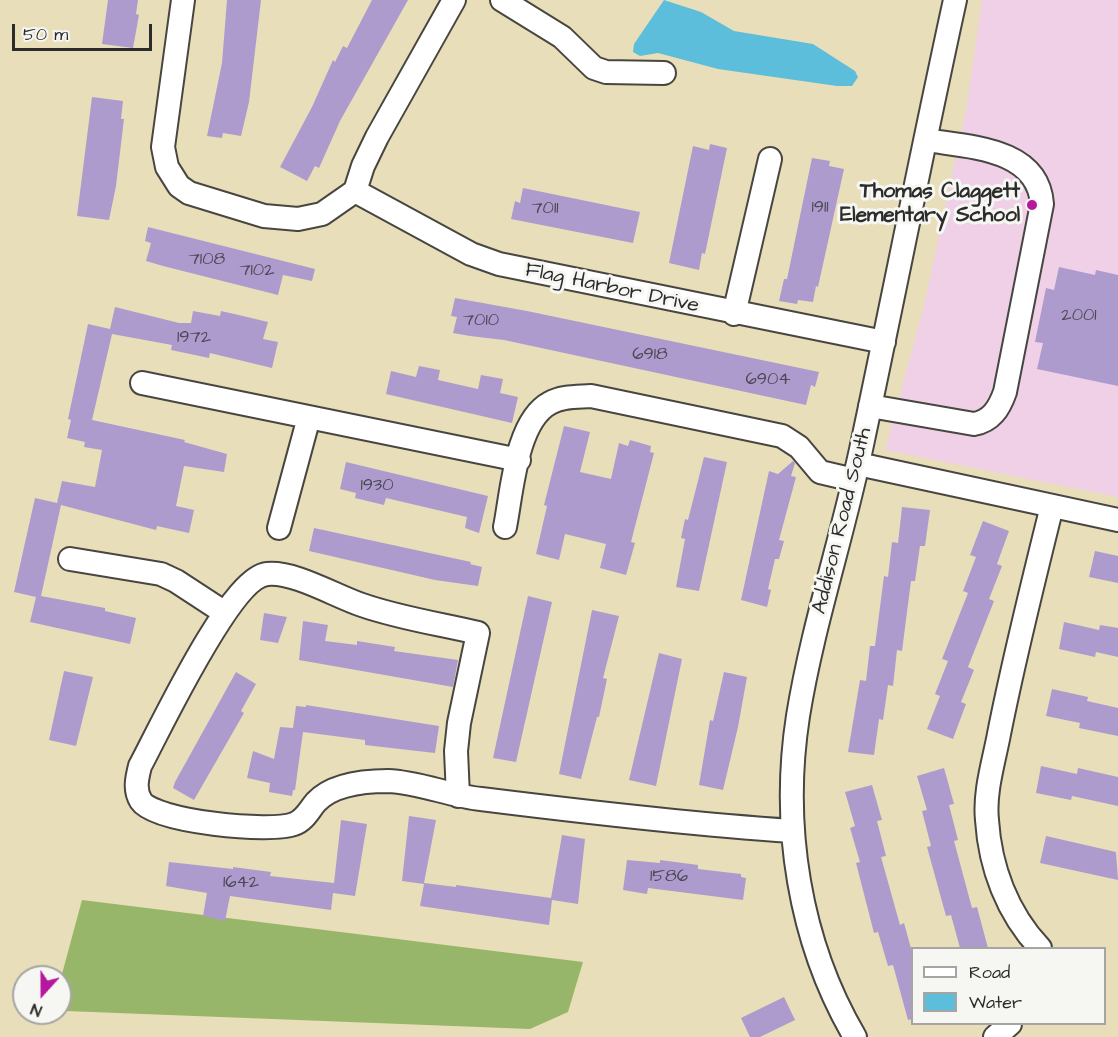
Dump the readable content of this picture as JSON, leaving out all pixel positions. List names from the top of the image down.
{
  "streets": {
    "street": ["Flag Harbor Drive", "Addison Road South"]
  },
  "crossings": [
    ["Flag Harbor Drive", "Addison Road South"]
  ],
  "places": ["Thomas Claggett Elementary School"],
  "house_numbers": [
    "1911",
    "7011",
    "7108",
    "7102",
    "2001",
    "7010",
    "1972",
    "6918",
    "6904",
    "1930",
    "1586",
    "1642"
  ],
  "legend": ["Road", "Water"],
  "scale_bar": "50 m",
  "north": "bottom"
}
